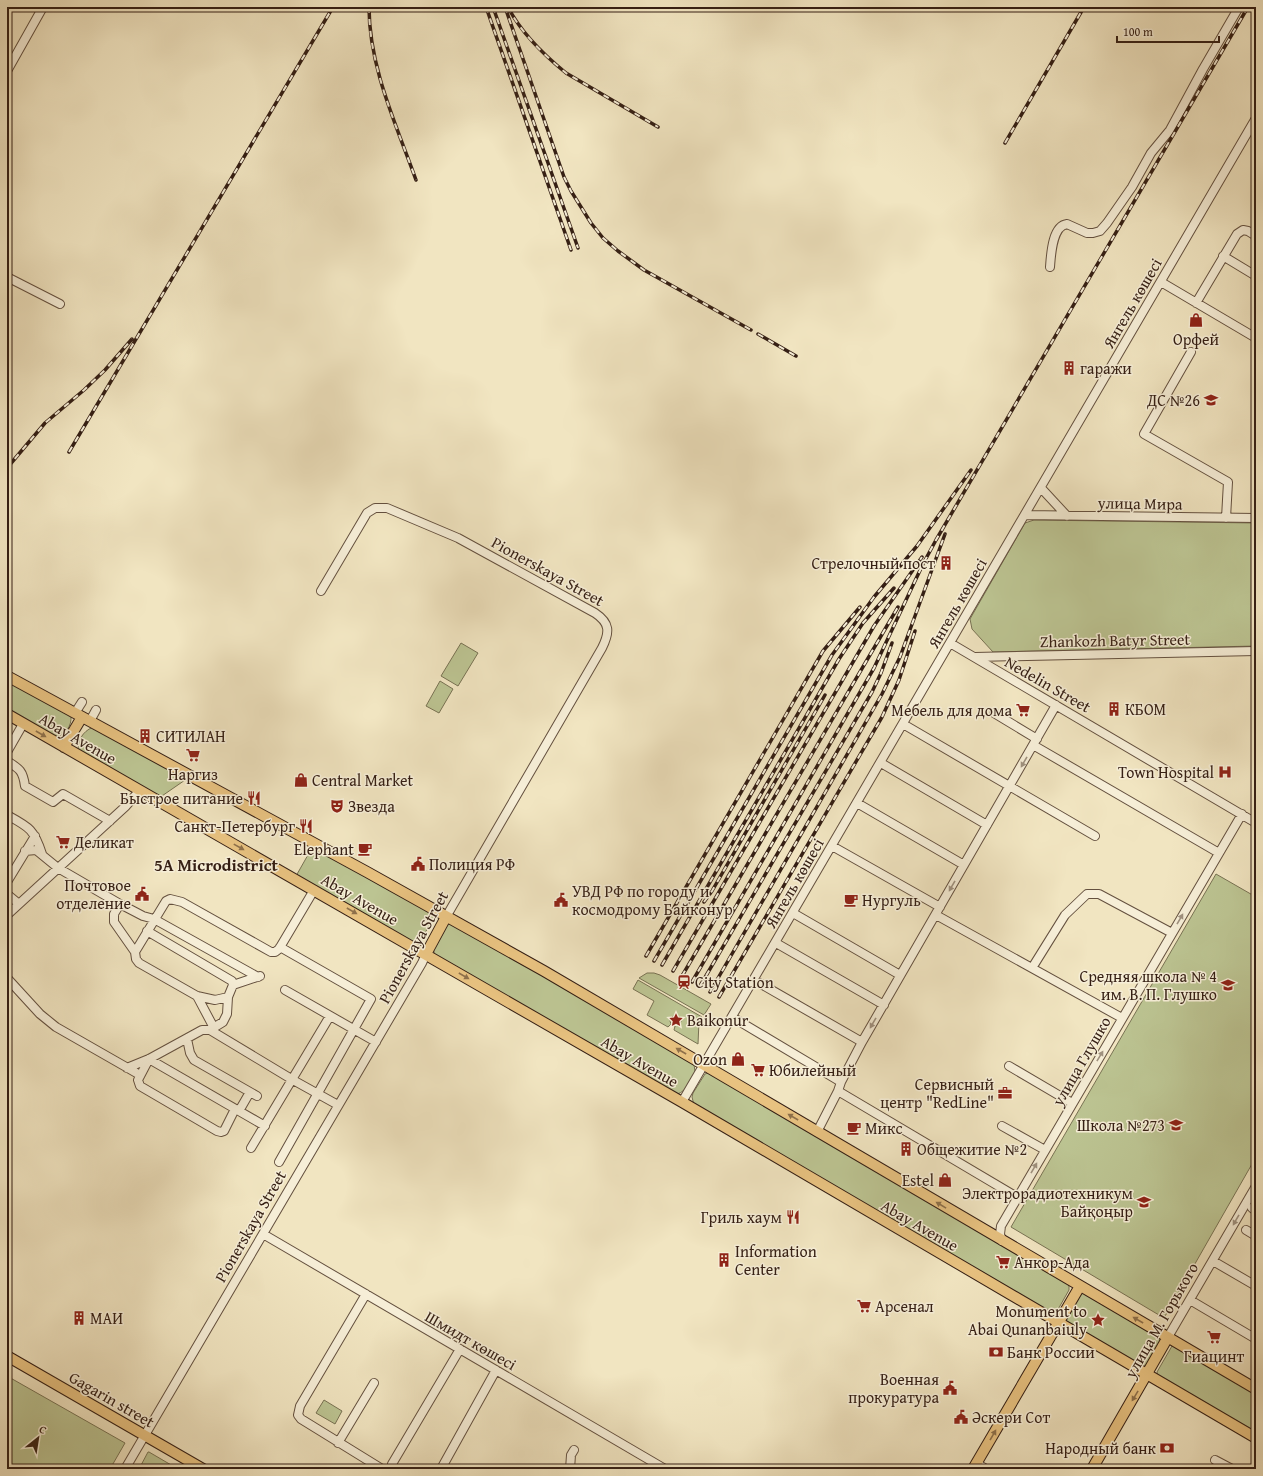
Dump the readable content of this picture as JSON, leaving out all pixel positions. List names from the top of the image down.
{
  "streets": {
    "main road": [
      "Pionerskaya Street",
      "Abay Avenue",
      "улица М. Горького",
      "Gagarin street"
    ],
    "street": [
      "Янгель көшесі",
      "улица Мира",
      "Zhankozh Batyr Street",
      "Nedelin Street",
      "улица Глушко",
      "Шмидт көшесі"
    ]
  },
  "crossings": [
    ["Янгель көшесі", "улица Мира"],
    ["Янгель көшесі", "Nedelin Street"],
    ["Янгель көшесі", "Abay Avenue"],
    ["Pionerskaya Street", "Abay Avenue"],
    ["Pionerskaya Street", "Шмидт көшесі"],
    ["Pionerskaya Street", "Gagarin street"],
    ["Zhankozh Batyr Street", "Nedelin Street"],
    ["Nedelin Street", "улица Глушко"],
    ["Abay Avenue", "улица Глушко"],
    ["Abay Avenue", "улица М. Горького"]
  ],
  "one_way": ["улица Глушко", "улица М. Горького"],
  "districts": ["5A Microdistrict"],
  "places": {
    "shop": [
      "Орфей",
      "Central Market",
      "Ozon",
      "Estel"
    ],
    "building": [
      "гаражи",
      "Стрелочный пост",
      "КБОМ",
      "СИТИЛАН",
      "Общежитие №2",
      "Information Center",
      "МАИ"
    ],
    "school or university": [
      "ДС №26",
      "Средняя школа № 4 им. В. П. Глушко",
      "Школа №273",
      "Электрорадиотехникум Байқоңыр"
    ],
    "supermarket": [
      "Мебель для дома",
      "Наргиз",
      "Деликат",
      "Юбилейный",
      "Анкор-Ада",
      "Арсенал",
      "Гиацинт"
    ],
    "hospital": ["Town Hospital"],
    "restaurant": ["Быстрое питание", "Санкт-Петербург", "Гриль хаум"],
    "theatre": ["Звезда"],
    "cafe": ["Elephant", "Нургуль", "Микс"],
    "public building": [
      "Полиция РФ",
      "Почтовое отделение",
      "УВД РФ по городу и космодрому Байконур",
      "Военная прокуратура",
      "Әскери Сот"
    ],
    "station": ["City Station"],
    "place": ["Baikonur", "Monument to Abai Qunanbaiuly"],
    "office": ["Сервисный центр \"RedLine\""],
    "bank": ["Банк России", "Народный банк"]
  },
  "scale_bar": "100 m",
  "north": "top right"
}
